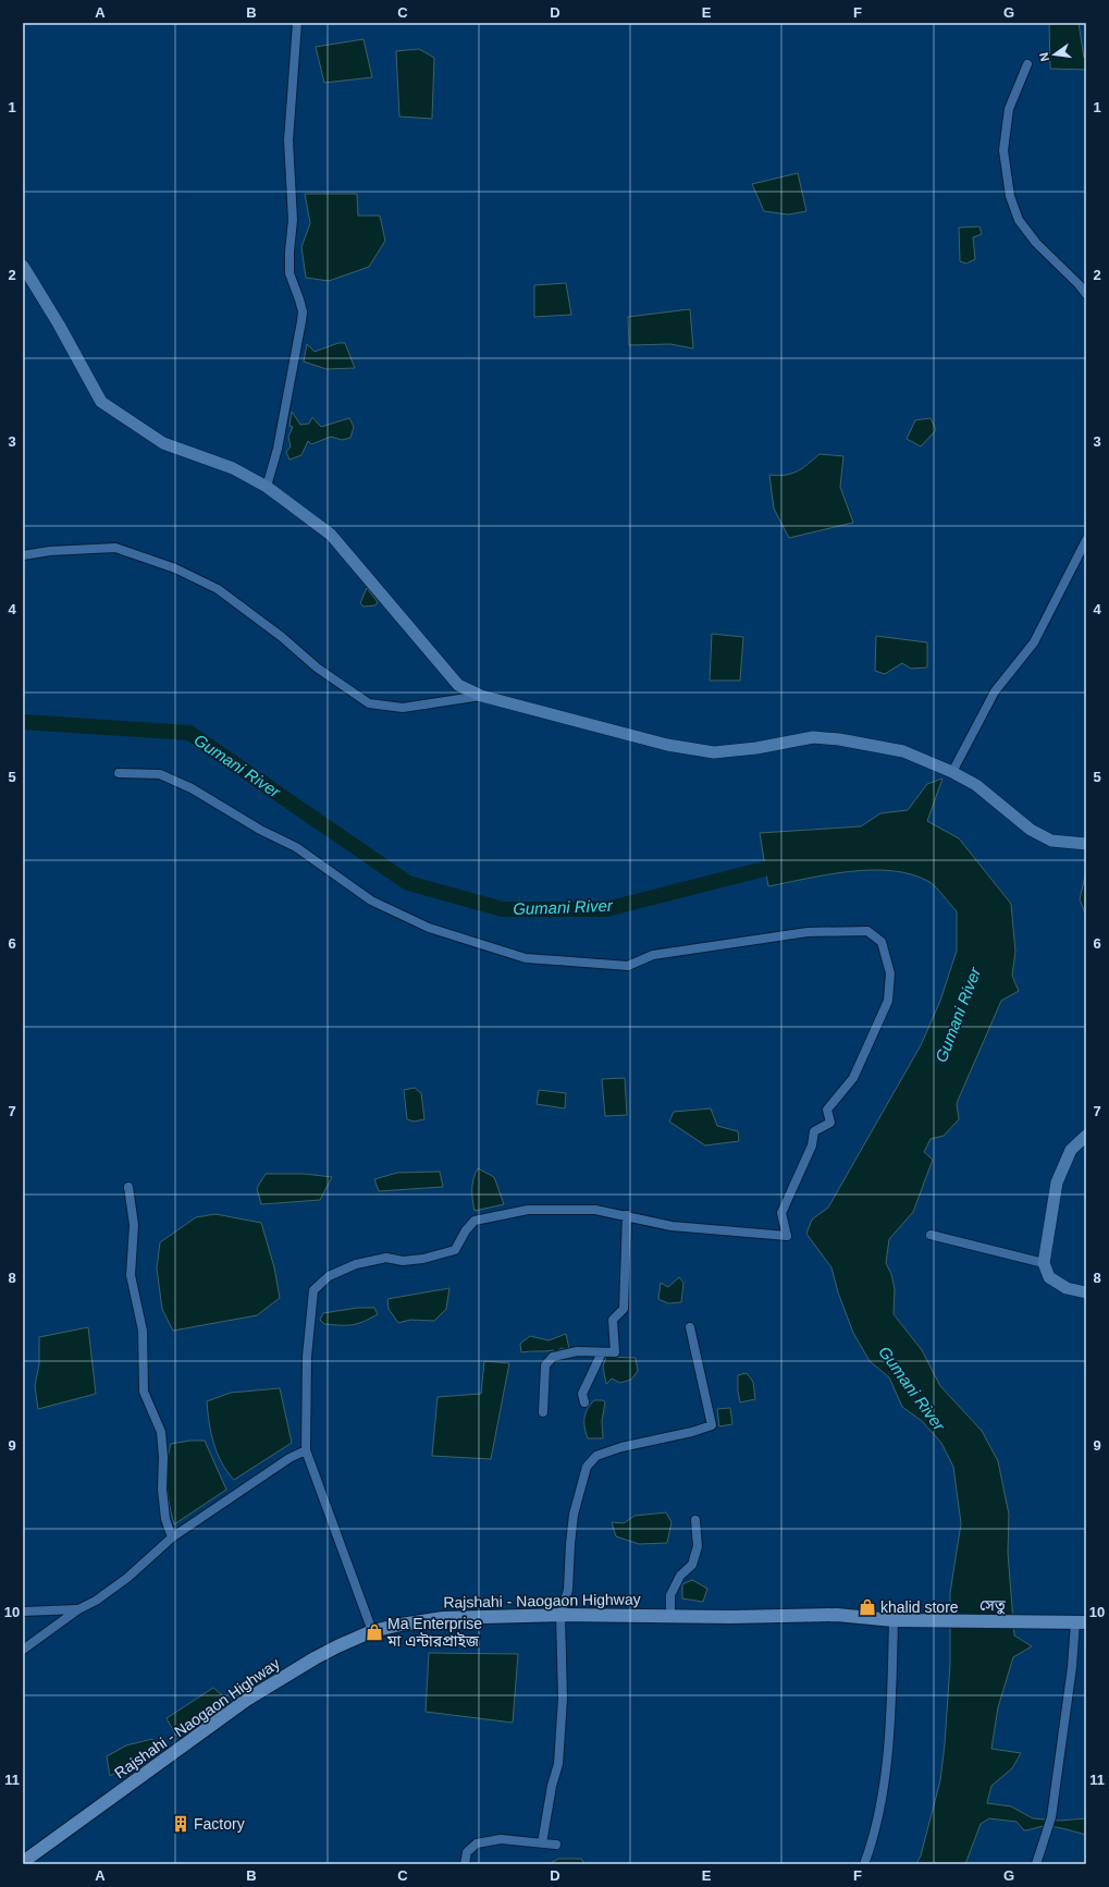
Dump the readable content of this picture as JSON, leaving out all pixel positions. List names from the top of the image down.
{
  "streets": {
    "main road": ["Rajshahi - Naogaon Highway", "সেতু"]
  },
  "crossings": [
    ["Rajshahi - Naogaon Highway", "সেতু"]
  ],
  "water": ["Gumani River"],
  "places": {
    "shop": ["khalid store", "Ma Enterprise মা এন্টারপ্রাইজ"],
    "building": ["Factory"]
  },
  "north": "left",
  "grid": {
    "columns": [
      "A",
      "B",
      "C",
      "D",
      "E",
      "F",
      "G"
    ],
    "rows": [
      "1",
      "2",
      "3",
      "4",
      "5",
      "6",
      "7",
      "8",
      "9",
      "10",
      "11"
    ]
  }
}
